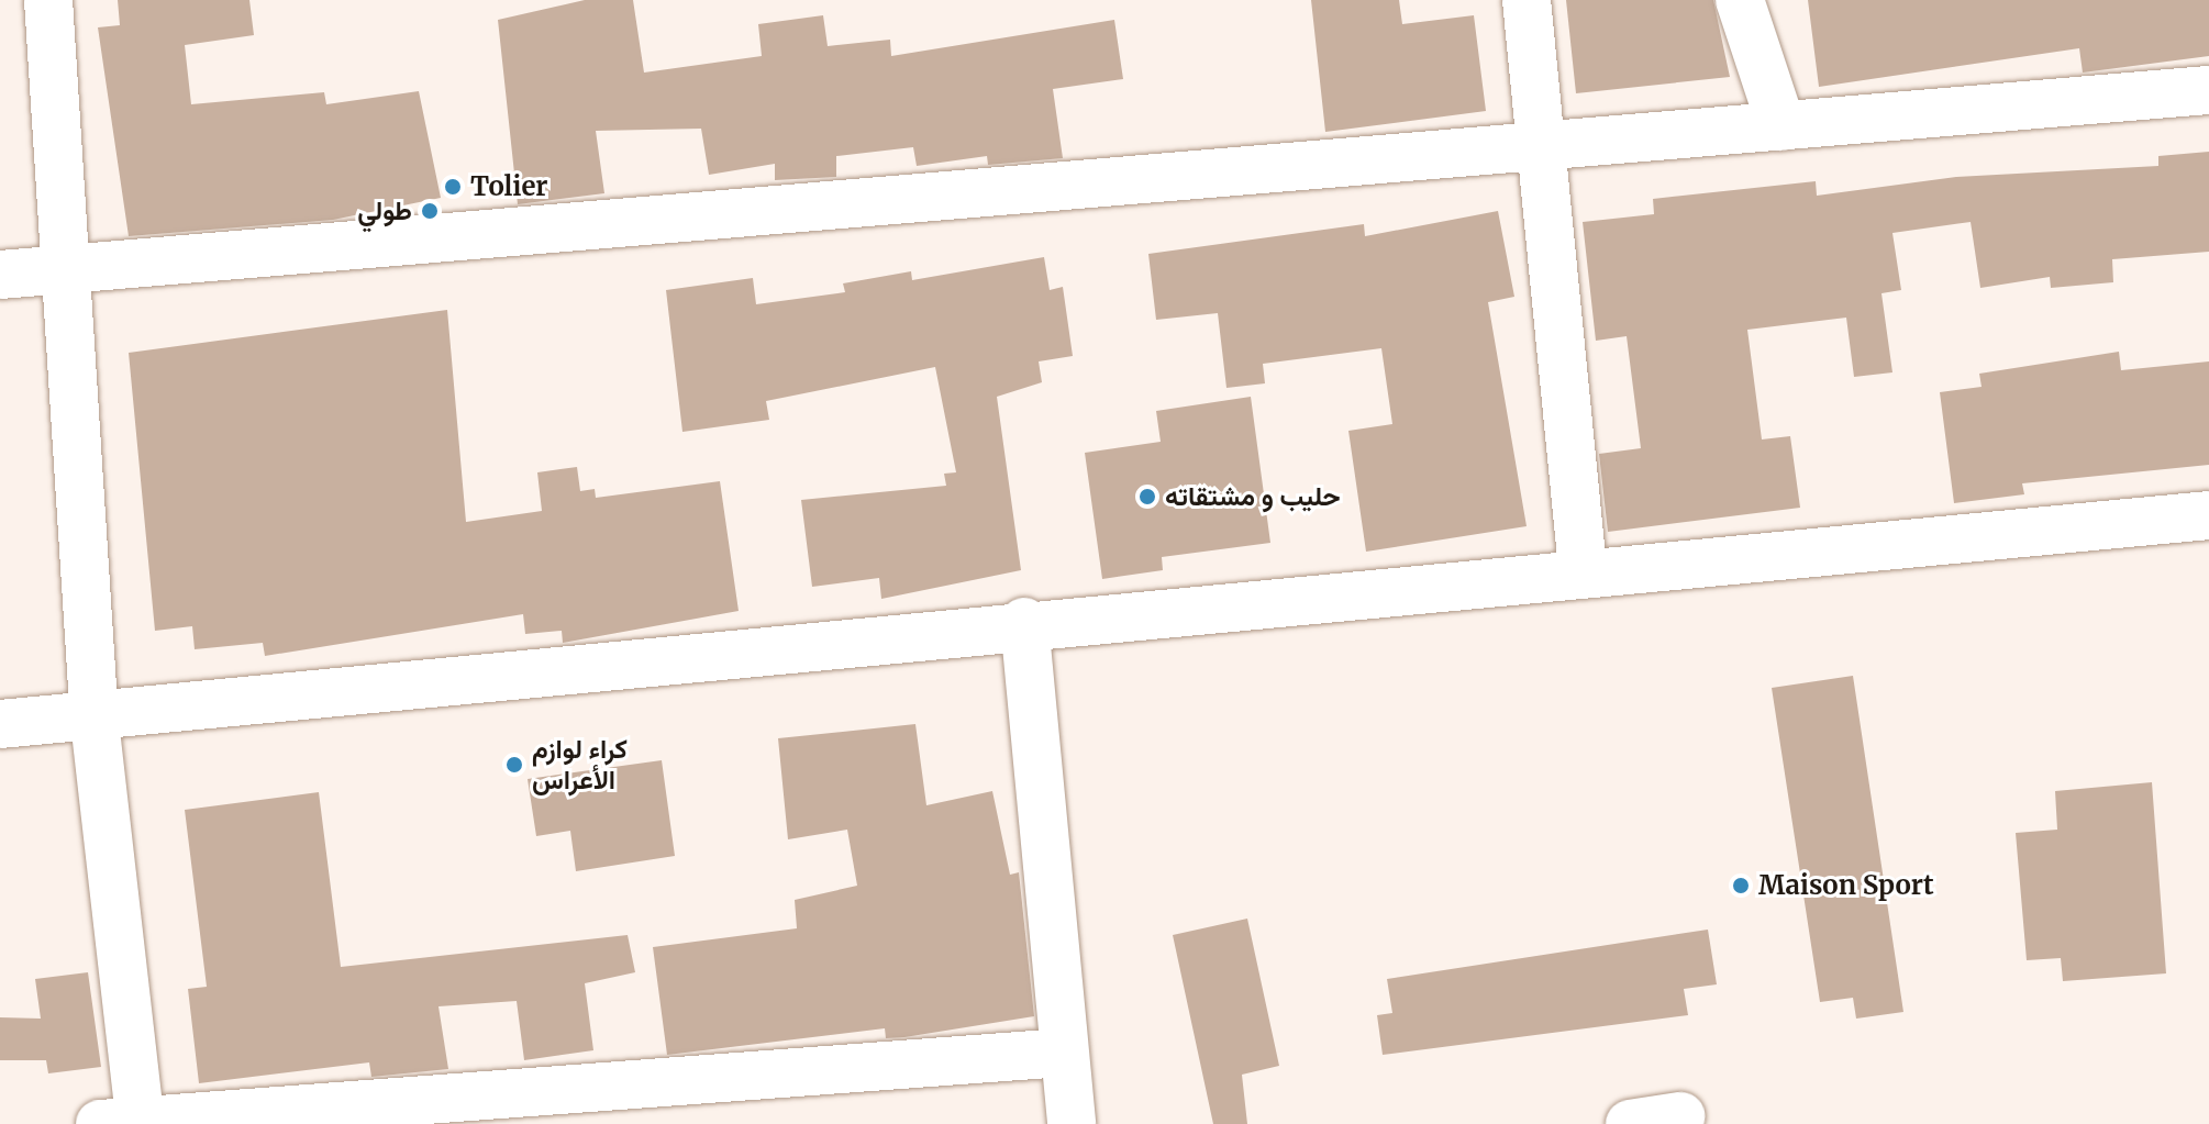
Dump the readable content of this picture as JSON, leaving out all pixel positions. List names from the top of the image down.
{
  "places": [
    "Tolier",
    "طولي",
    "حليب و مشتقاته",
    "كراء لوازم الأعراس",
    "Maison Sport"
  ]
}
